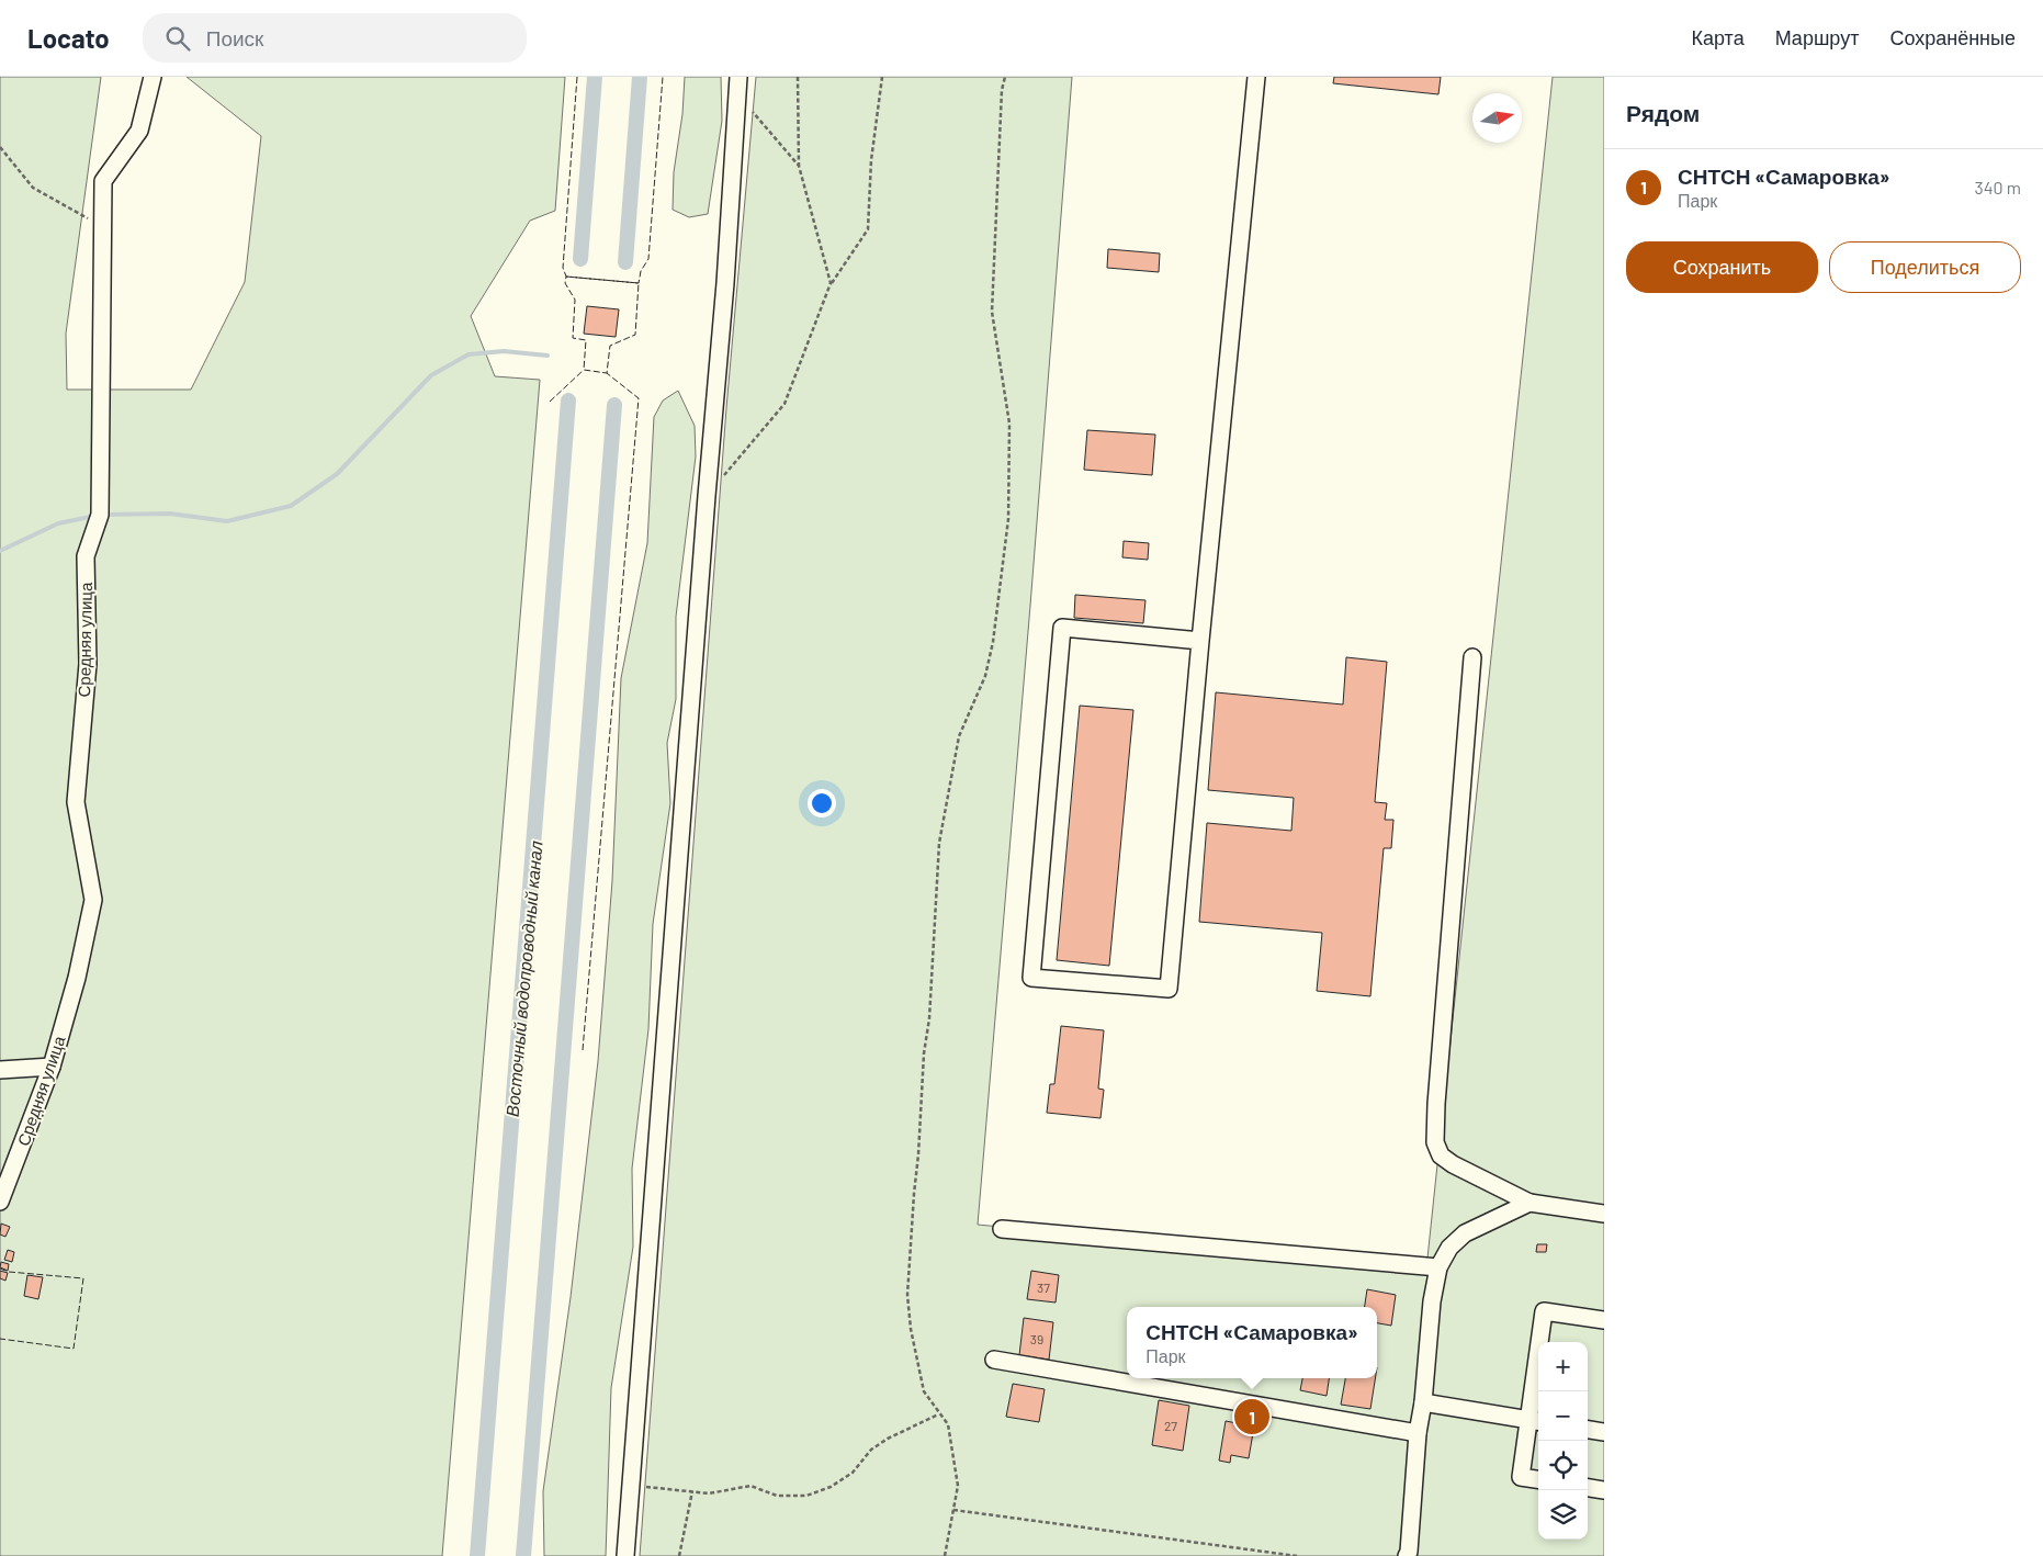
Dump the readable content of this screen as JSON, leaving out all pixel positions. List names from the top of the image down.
{
  "streets": {
    "street": ["Средняя улица"]
  },
  "water": ["Восточный водопроводный канал"],
  "house_numbers": ["37", "39", "27"],
  "north": "right",
  "page": {
    "header": "Locato",
    "search": "Поиск",
    "nav": ["Карта", "Маршрут", "Сохранённые"],
    "heading": "Рядом",
    "list": [
      {
        "mark": "1",
        "name": "СНТСН «Самаровка»",
        "note": "Парк",
        "value": "340 m"
      }
    ],
    "buttons": ["Сохранить", "Поделиться"],
    "popup": ["СНТСН «Самаровка»", "Парк"],
    "map_buttons": ["+", "−"],
    "pins": "1"
  }
}
